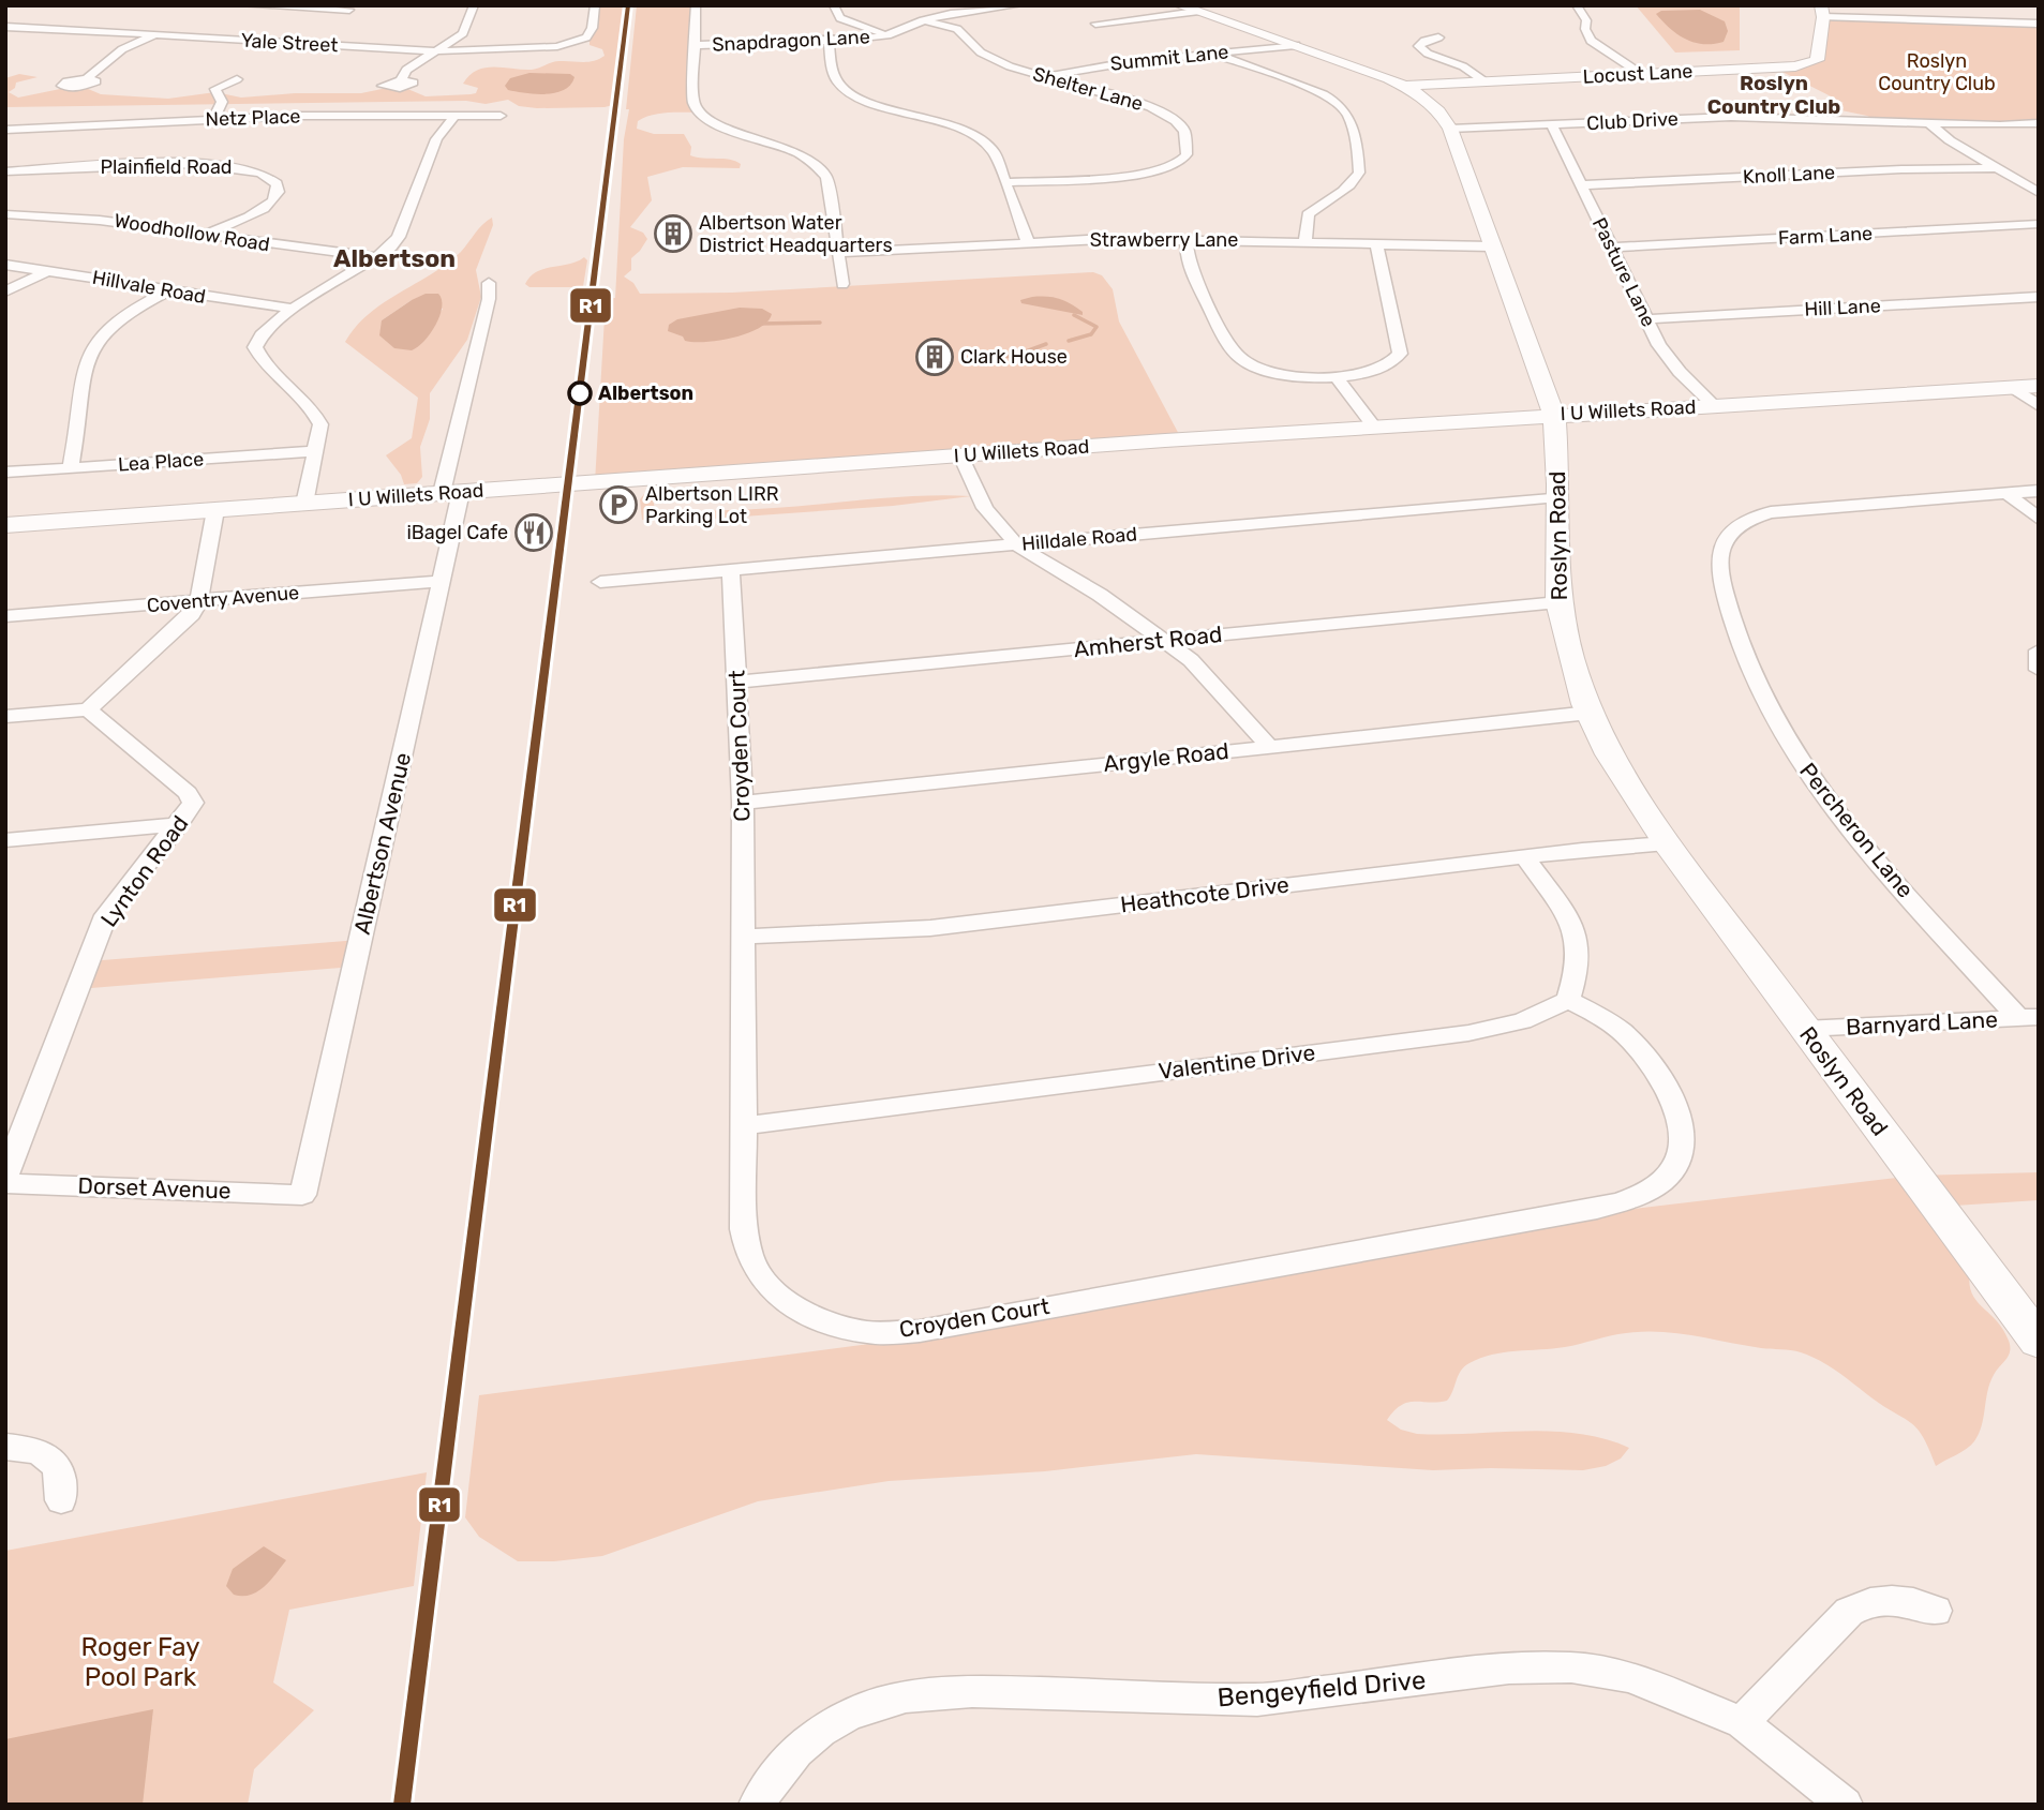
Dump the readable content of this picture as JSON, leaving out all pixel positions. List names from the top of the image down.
{
  "streets": {
    "main road": ["Locust Lane", "I U Willets Road", "Roslyn Road"],
    "street": [
      "Snapdragon Lane",
      "Yale Street",
      "Summit Lane",
      "Shelter Lane",
      "Netz Place",
      "Club Drive",
      "Plainfield Road",
      "Knoll Lane",
      "Woodhollow Road",
      "Farm Lane",
      "Strawberry Lane",
      "Pasture Lane",
      "Hillvale Road",
      "Hill Lane",
      "Lea Place",
      "Hilldale Road",
      "Coventry Avenue",
      "Amherst Road",
      "Croyden Court",
      "Argyle Road",
      "Percheron Lane",
      "Albertson Avenue",
      "Lynton Road",
      "Heathcote Drive",
      "Barnyard Lane",
      "Valentine Drive",
      "Dorset Avenue",
      "Bengeyfield Drive"
    ]
  },
  "crossings": [
    ["Snapdragon Lane", "Shelter Lane"],
    ["Summit Lane", "Shelter Lane"],
    ["Summit Lane", "Roslyn Road"],
    ["Locust Lane", "Roslyn Road"],
    ["Club Drive", "Pasture Lane"],
    ["Club Drive", "Roslyn Road"],
    ["Plainfield Road", "Woodhollow Road"],
    ["Knoll Lane", "Pasture Lane"],
    ["Farm Lane", "Pasture Lane"],
    ["Strawberry Lane", "Roslyn Road"],
    ["Pasture Lane", "Hill Lane"],
    ["Pasture Lane", "I U Willets Road"],
    ["I U Willets Road", "Roslyn Road"],
    ["I U Willets Road", "Albertson Avenue"],
    ["Roslyn Road", "Hilldale Road"],
    ["Roslyn Road", "Amherst Road"],
    ["Roslyn Road", "Argyle Road"],
    ["Roslyn Road", "Heathcote Drive"],
    ["Roslyn Road", "Barnyard Lane"],
    ["Hilldale Road", "Croyden Court"],
    ["Coventry Avenue", "Albertson Avenue"],
    ["Amherst Road", "Croyden Court"],
    ["Croyden Court", "Argyle Road"],
    ["Croyden Court", "Heathcote Drive"],
    ["Croyden Court", "Valentine Drive"],
    ["Percheron Lane", "Barnyard Lane"],
    ["Albertson Avenue", "Dorset Avenue"]
  ],
  "districts": ["Roslyn Country Club", "Albertson"],
  "parks": ["Roslyn Country Club", "Roger Fay Pool Park"],
  "places": {
    "building": ["Albertson Water District Headquarters", "Clark House"],
    "other": ["Albertson"],
    "parking": ["Albertson LIRR Parking Lot"],
    "restaurant": ["iBagel Cafe"]
  },
  "lines": ["transit line R1"]
}
